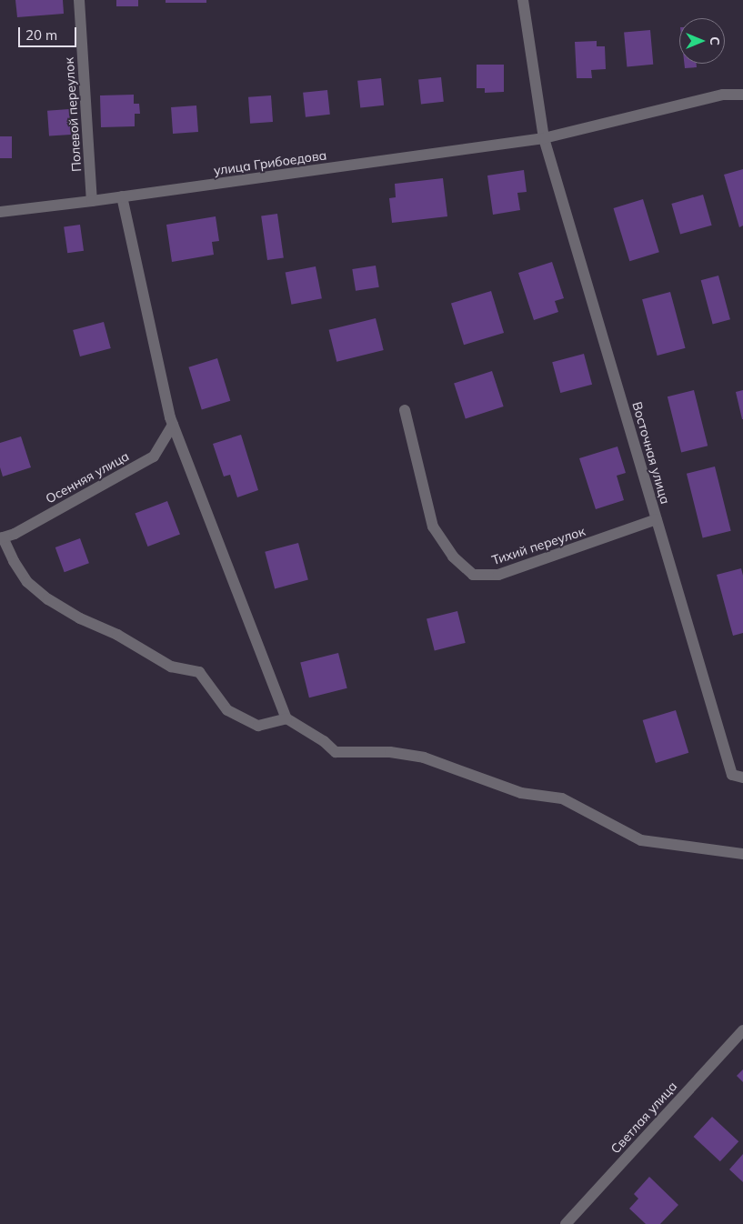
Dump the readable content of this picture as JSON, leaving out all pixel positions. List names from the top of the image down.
{
  "streets": {
    "street": [
      "Полевой переулок",
      "улица Грибоедова",
      "Восточная улица",
      "Осенняя улица",
      "Тихий переулок",
      "Светлая улица"
    ]
  },
  "crossings": [
    ["Полевой переулок", "улица Грибоедова"],
    ["улица Грибоедова", "Восточная улица"],
    ["Восточная улица", "Тихий переулок"]
  ],
  "scale_bar": "20 m",
  "north": "right"
}
